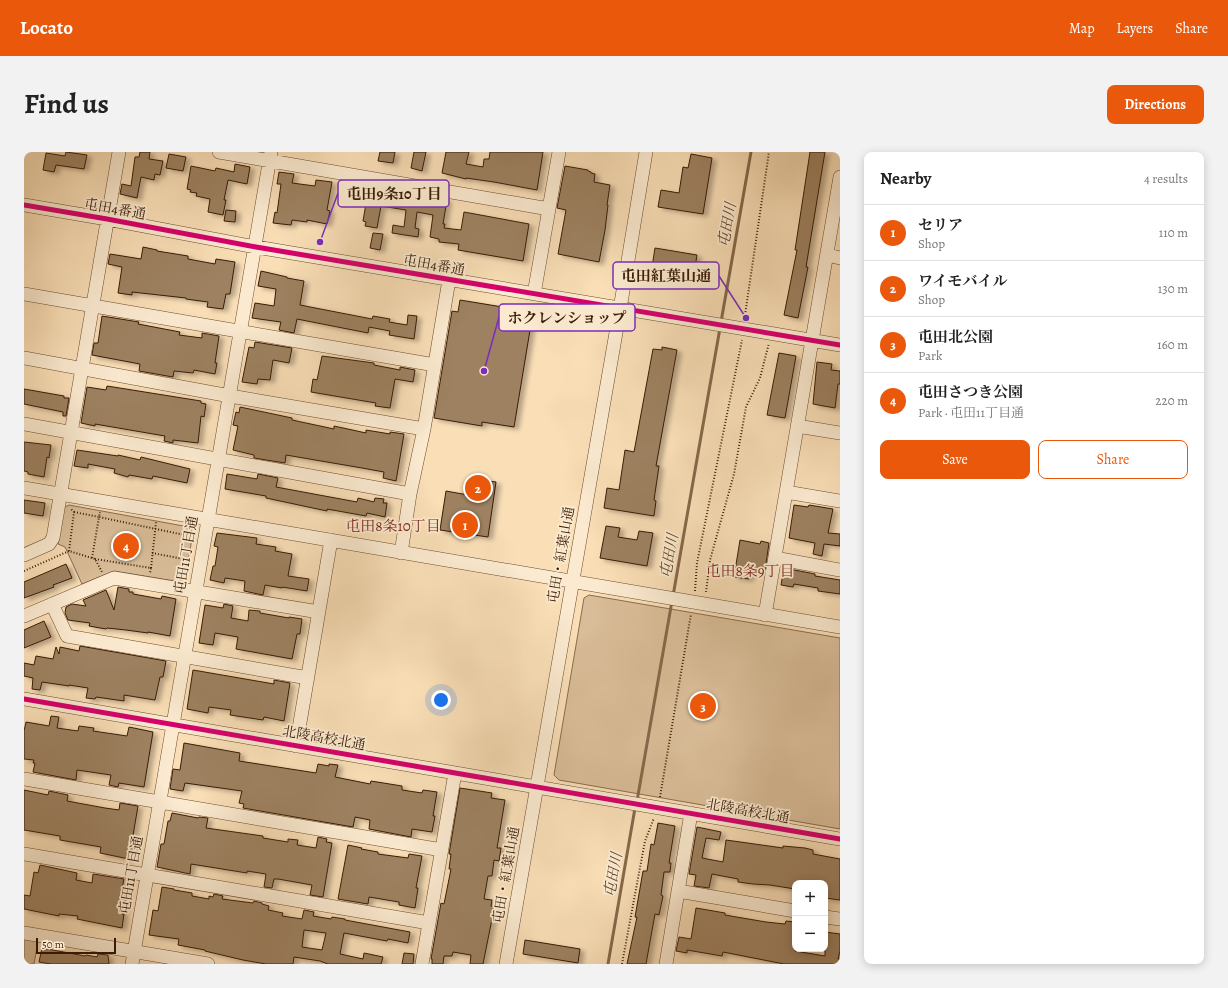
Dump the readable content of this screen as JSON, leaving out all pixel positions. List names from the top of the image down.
{
  "streets": {
    "street": [
      "屯田4番通",
      "屯田11丁目通",
      "屯田・紅葉山通",
      "北陵高校北通"
    ]
  },
  "crossings": [
    ["屯田4番通", "屯田11丁目通"],
    ["屯田4番通", "屯田・紅葉山通"],
    ["屯田11丁目通", "北陵高校北通"],
    ["屯田・紅葉山通", "北陵高校北通"]
  ],
  "districts": ["屯田8条10丁目", "屯田8条9丁目"],
  "water": ["屯田川"],
  "places": ["屯田9条10丁目", "屯田紅葉山通", "ホクレンショップ"],
  "scale_bar": "50 m",
  "page": {
    "header": "Locato",
    "nav": ["Map", "Layers", "Share"],
    "title": "Find us",
    "buttons": [
      "Directions",
      ["Save", "Share"]
    ],
    "heading": ["Nearby", "4 results"],
    "list": [
      {
        "mark": "1",
        "name": "セリア",
        "note": "Shop",
        "value": "110 m"
      },
      {
        "mark": "2",
        "name": "ワイモバイル",
        "note": "Shop",
        "value": "130 m"
      },
      {
        "mark": "3",
        "name": "屯田北公園",
        "note": "Park",
        "value": "160 m"
      },
      {
        "mark": "4",
        "name": "屯田さつき公園",
        "note": "Park · 屯田11丁目通",
        "value": "220 m"
      }
    ],
    "pins": [
      "2",
      "1",
      "4",
      "3"
    ],
    "map_buttons": ["+", "−"],
    "scale": "50 m"
  }
}
